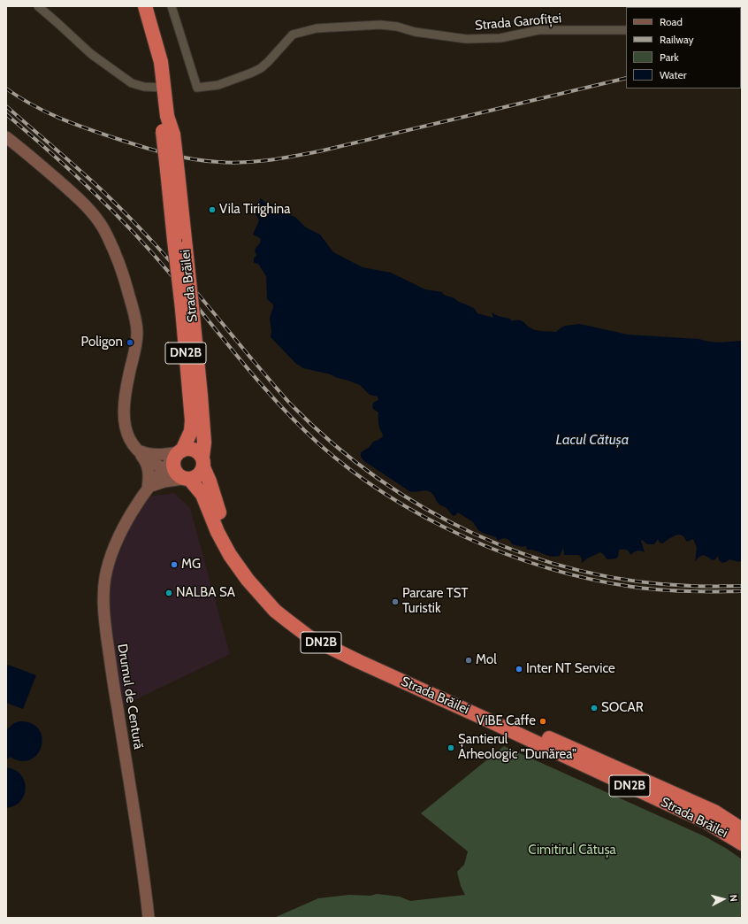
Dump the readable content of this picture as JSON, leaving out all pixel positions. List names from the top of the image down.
{
  "streets": {
    "highway": ["Strada Brăilei", "DN2B"],
    "street": ["Strada Garofiței", "Drumul de Centură"]
  },
  "crossings": [
    ["Strada Brăilei", "DN2B"],
    ["Strada Brăilei", "Drumul de Centură"],
    ["DN2B", "Drumul de Centură"]
  ],
  "water": ["Lacul Cătușa"],
  "parks": ["Cimitirul Cătușa"],
  "places": [
    "Vila Tirighina",
    "Poligon",
    "MG",
    "NALBA SA",
    "Parcare TST Turistik",
    "Mol",
    "Inter NT Service",
    "SOCAR",
    "ViBE Caffe",
    "Șantierul Arheologic \"Dunărea\""
  ],
  "legend": [
    "Road",
    "Railway",
    "Park",
    "Water"
  ],
  "north": "right"
}
